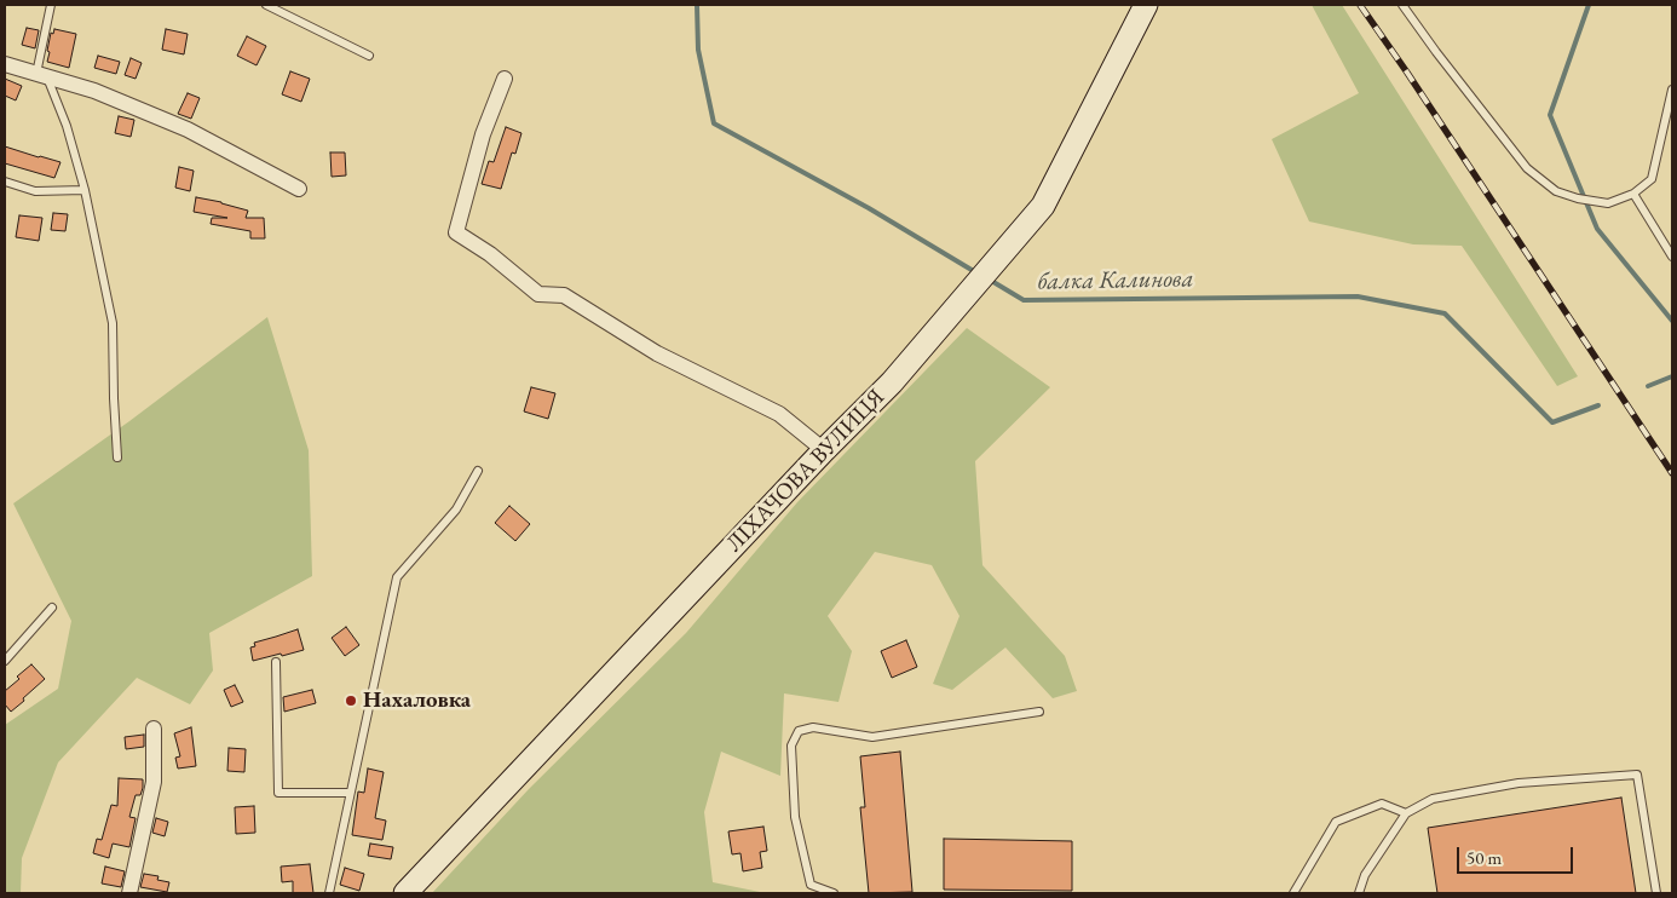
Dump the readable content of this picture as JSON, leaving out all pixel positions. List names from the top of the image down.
{
  "streets": {
    "street": ["ЛІХАЧОВА ВУЛИЦЯ"]
  },
  "water": ["балка Калинова"],
  "places": ["Нахаловка"],
  "scale_bar": "50 m"
}
